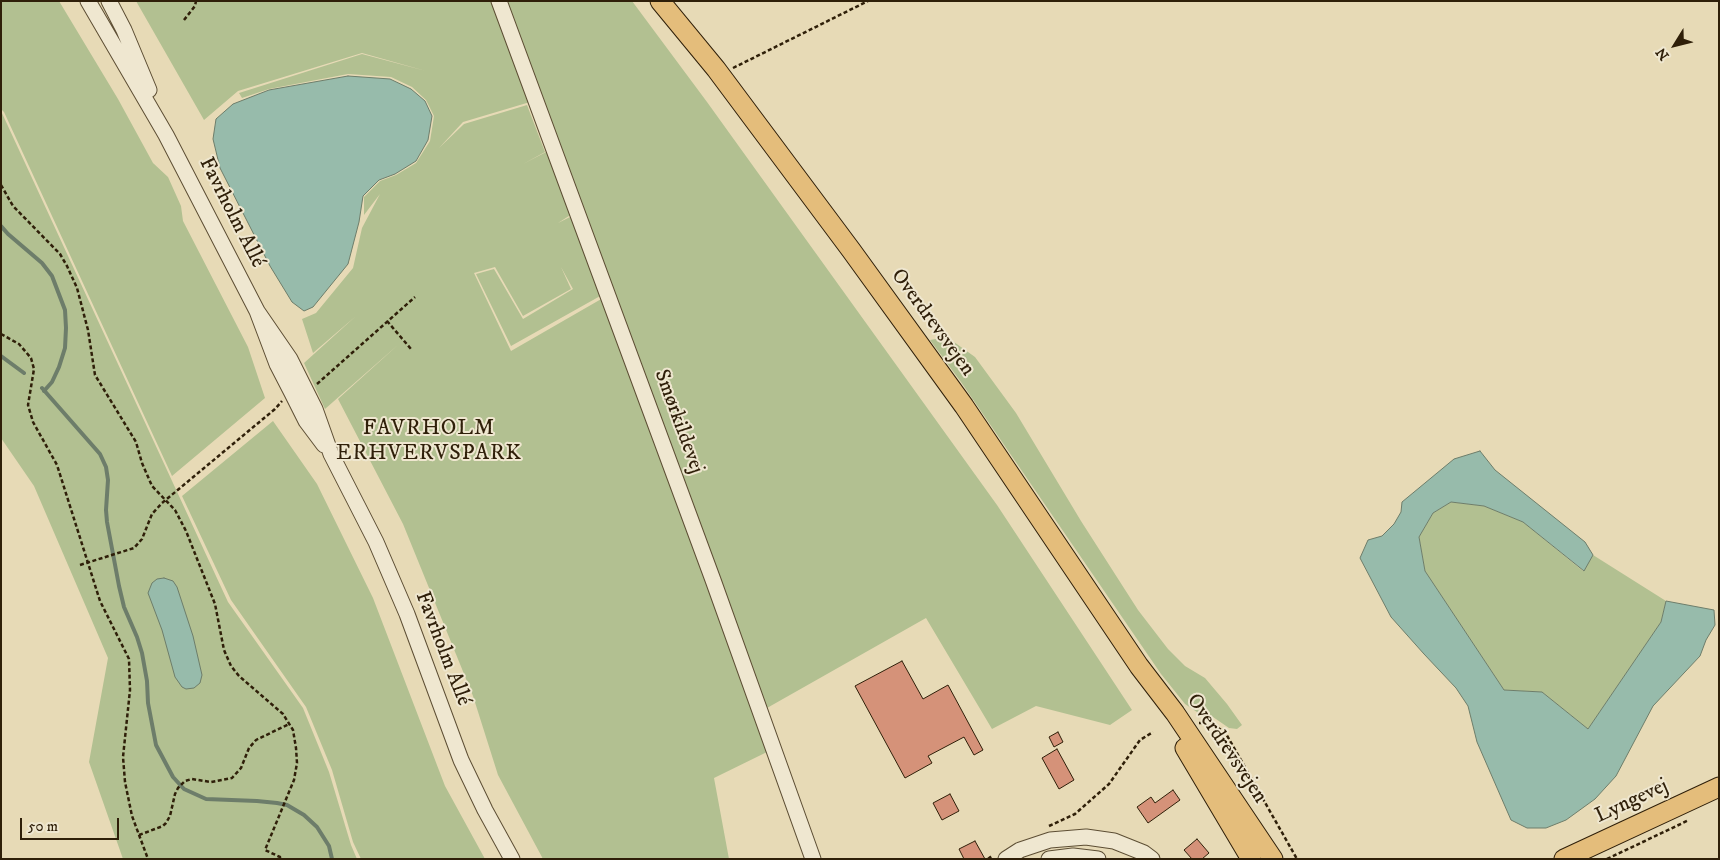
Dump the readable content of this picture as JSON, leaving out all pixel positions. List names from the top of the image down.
{
  "streets": {
    "main road": ["Overdrevsvejen", "Lyngevej"],
    "street": ["Favrholm Allé", "Smørkildevej"]
  },
  "districts": ["FAVRHOLM ERHVERVSPARK"],
  "scale_bar": "50 m",
  "north": "bottom left"
}
